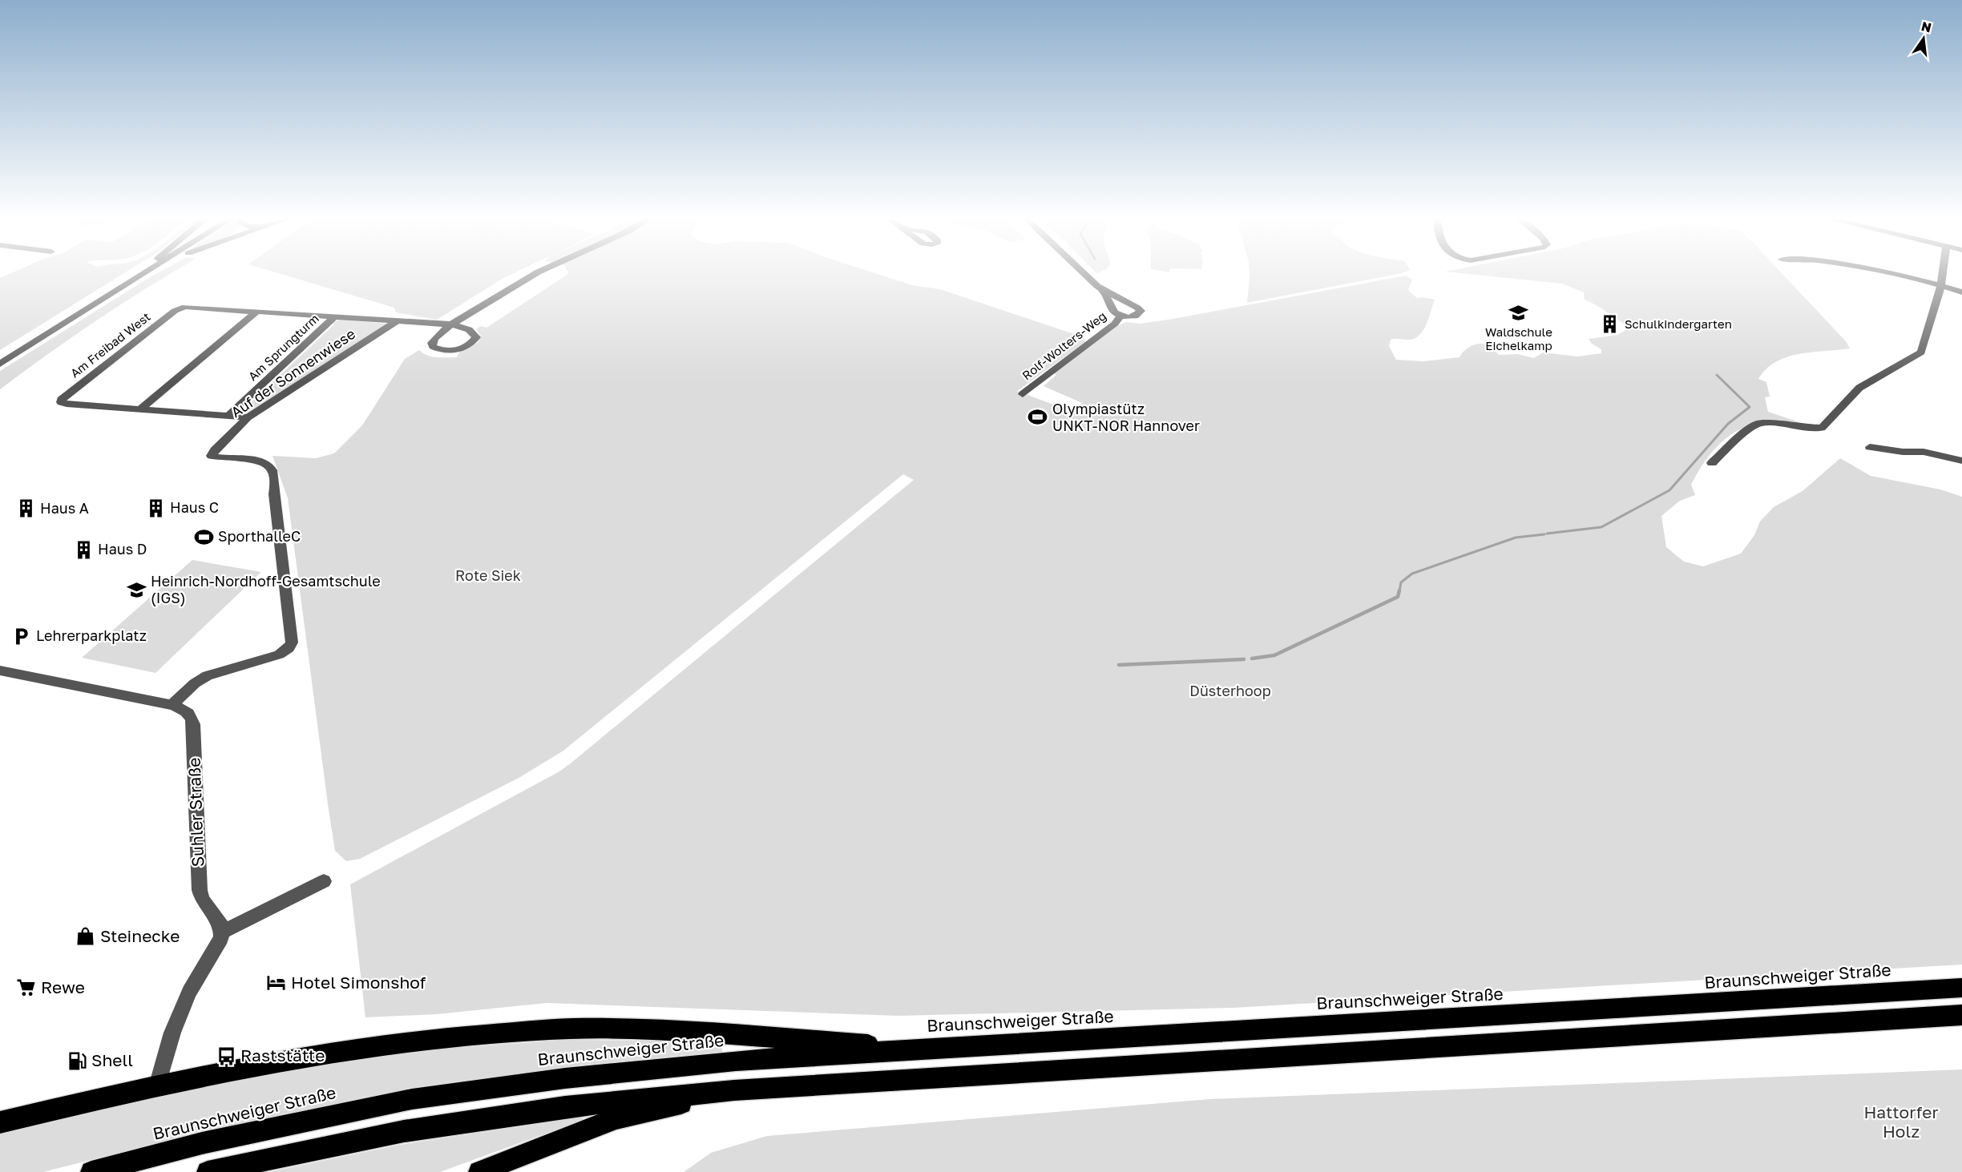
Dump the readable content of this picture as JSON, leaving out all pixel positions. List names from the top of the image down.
{
  "streets": {
    "highway": ["Braunschweiger Straße"],
    "street": [
      "Am Freibad West",
      "Rolf-Wolters-Weg",
      "Am Sprungturm",
      "Auf der Sonnenwiese",
      "Suhler Straße"
    ]
  },
  "crossings": [
    ["Am Freibad West", "Am Sprungturm"],
    ["Am Freibad West", "Auf der Sonnenwiese"],
    ["Auf der Sonnenwiese", "Suhler Straße"]
  ],
  "parks": ["Rote Siek", "Düsterhoop", "Hattorfer Holz"],
  "places": {
    "school or university": ["Waldschule Eichelkamp", "Heinrich-Nordhoff-Gesamtschule (IGS)"],
    "building": [
      "Schulkindergarten",
      "Haus C",
      "Haus A",
      "Haus D"
    ],
    "sports": ["Olympiastütz UNKT-NOR Hannover", "SporthalleC"],
    "parking": ["Lehrerparkplatz"],
    "shop": ["Steinecke"],
    "hotel": ["Hotel Simonshof"],
    "supermarket": ["Rewe"],
    "bus stop": ["Raststätte"],
    "fuel station": ["Shell"]
  },
  "north": "top"
}
